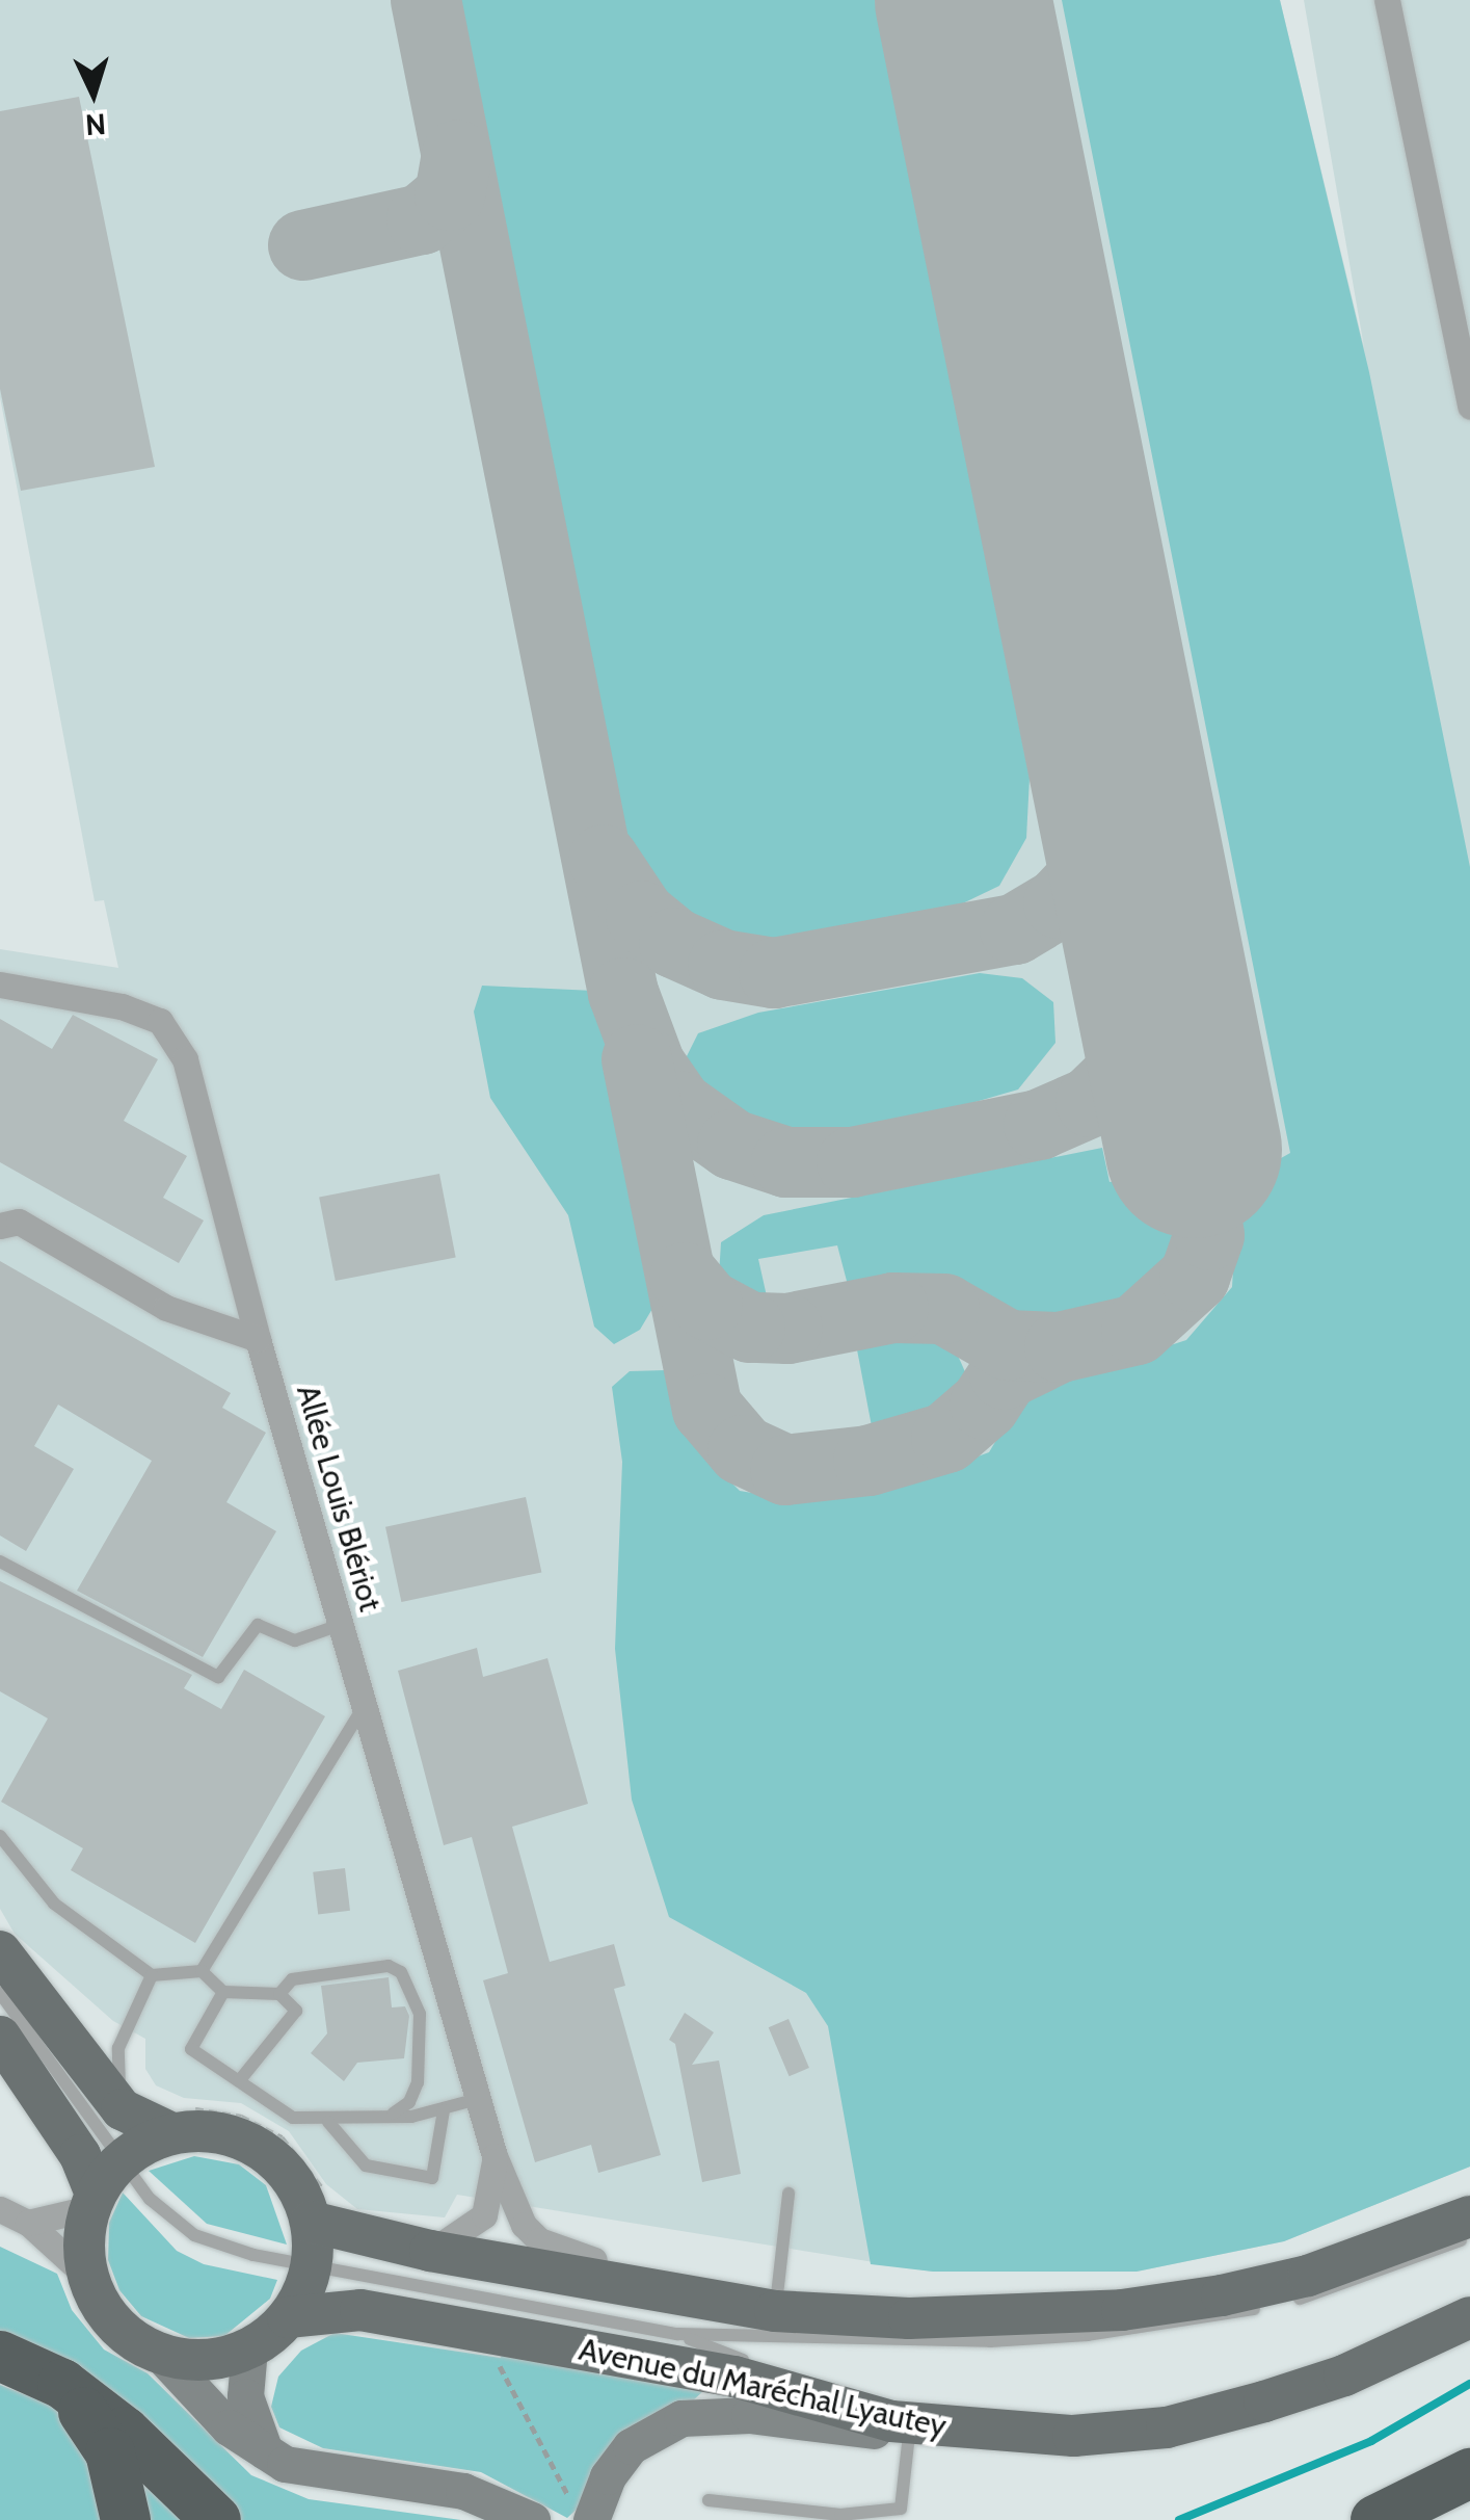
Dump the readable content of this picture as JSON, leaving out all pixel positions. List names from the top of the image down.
{
  "streets": {
    "main road": ["Avenue du Maréchal Lyautey"],
    "street": ["Allée Louis Blériot"]
  },
  "north": "bottom"
}
